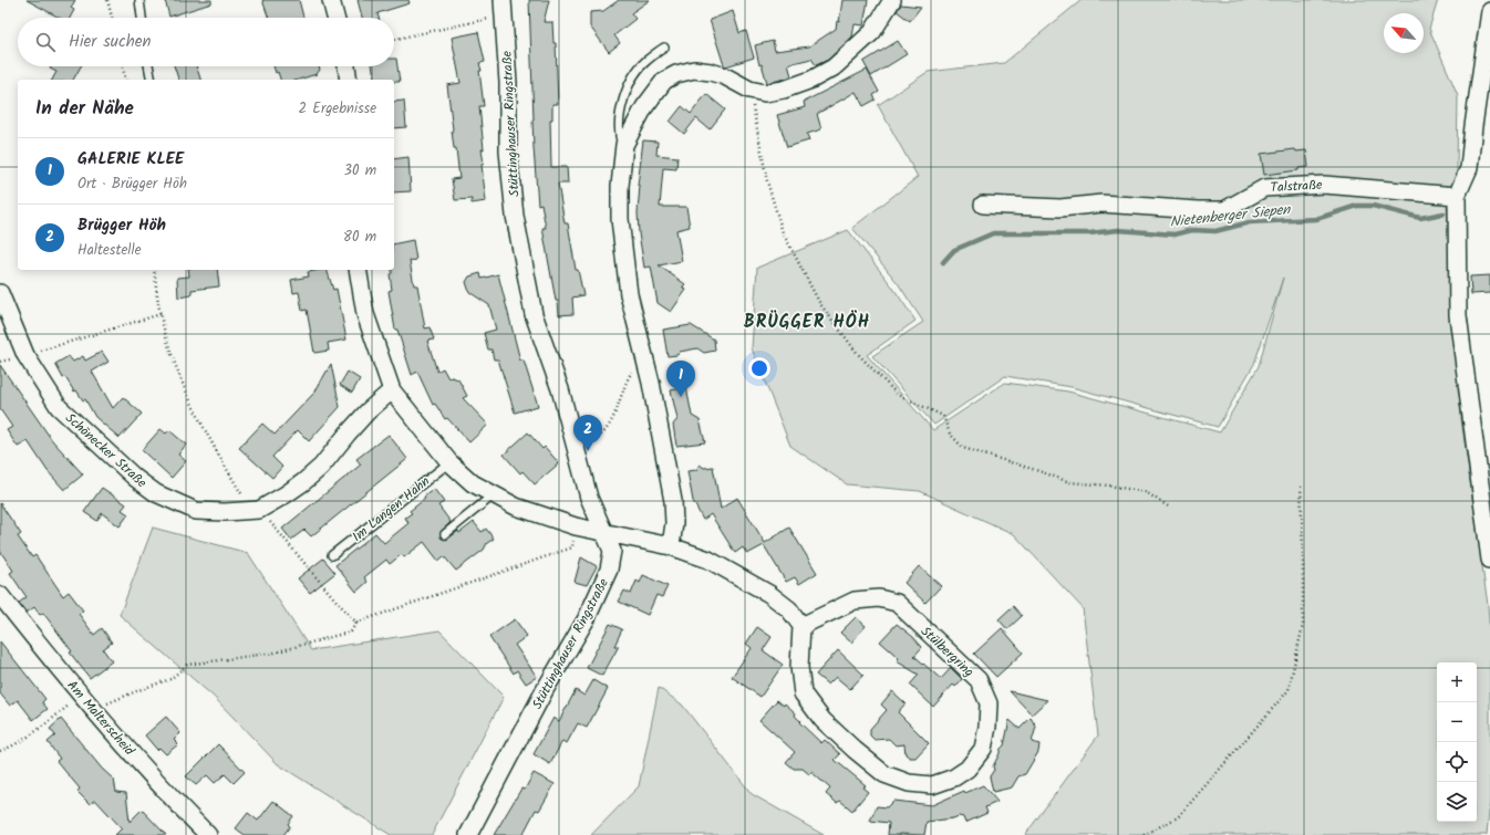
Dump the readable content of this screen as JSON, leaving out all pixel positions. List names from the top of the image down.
{
  "streets": {
    "street": [
      "Stüttinghauser Ringstraße",
      "Talstraße",
      "Schönecker Straße",
      "Stülbergring",
      "Am Malterscheid"
    ],
    "lane": ["Im Langen Hahn"]
  },
  "districts": ["BRÜGGER HÖH"],
  "water": ["Nietenberger Siepen"],
  "north": "top left",
  "page": {
    "search": "Hier suchen",
    "heading": ["In der Nähe", "2 Ergebnisse"],
    "list": [
      {
        "mark": "1",
        "name": "GALERIE KLEE",
        "note": "Ort · Brügger Höh",
        "value": "30 m"
      },
      {
        "mark": "2",
        "name": "Brügger Höh",
        "note": "Haltestelle",
        "value": "80 m"
      }
    ],
    "pins": ["1", "2"],
    "map_buttons": ["+", "−"]
  }
}
